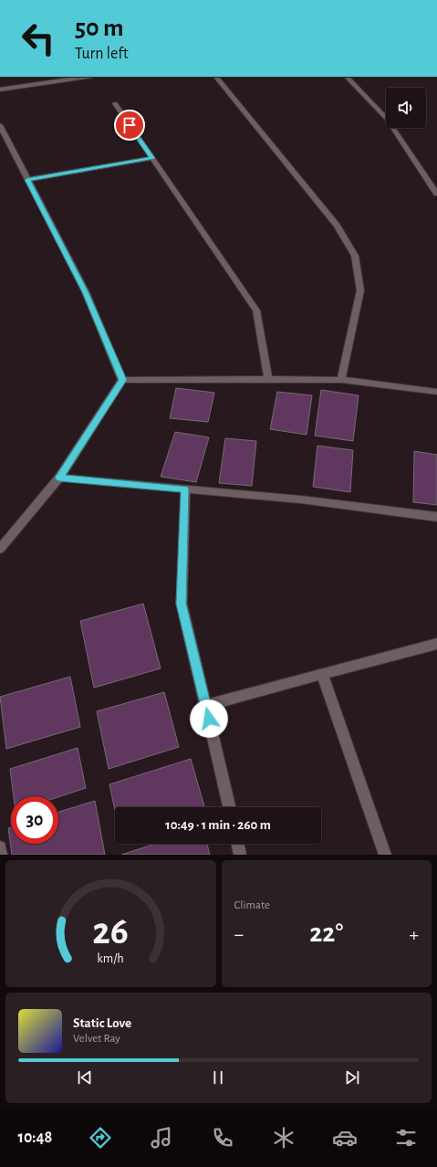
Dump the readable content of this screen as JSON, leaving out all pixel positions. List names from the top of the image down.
{
  "page": {
    "turn": ["50 m", "Turn left"],
    "limit": "30",
    "trip": "10:49 · 1 min · 260 m",
    "tile": "Climate",
    "heat": ["−", "22°", "+"],
    "song": ["Static Love", "Velvet Ray"],
    "tabs": "10:48",
    "gauge": ["26", "km/h"]
  }
}
